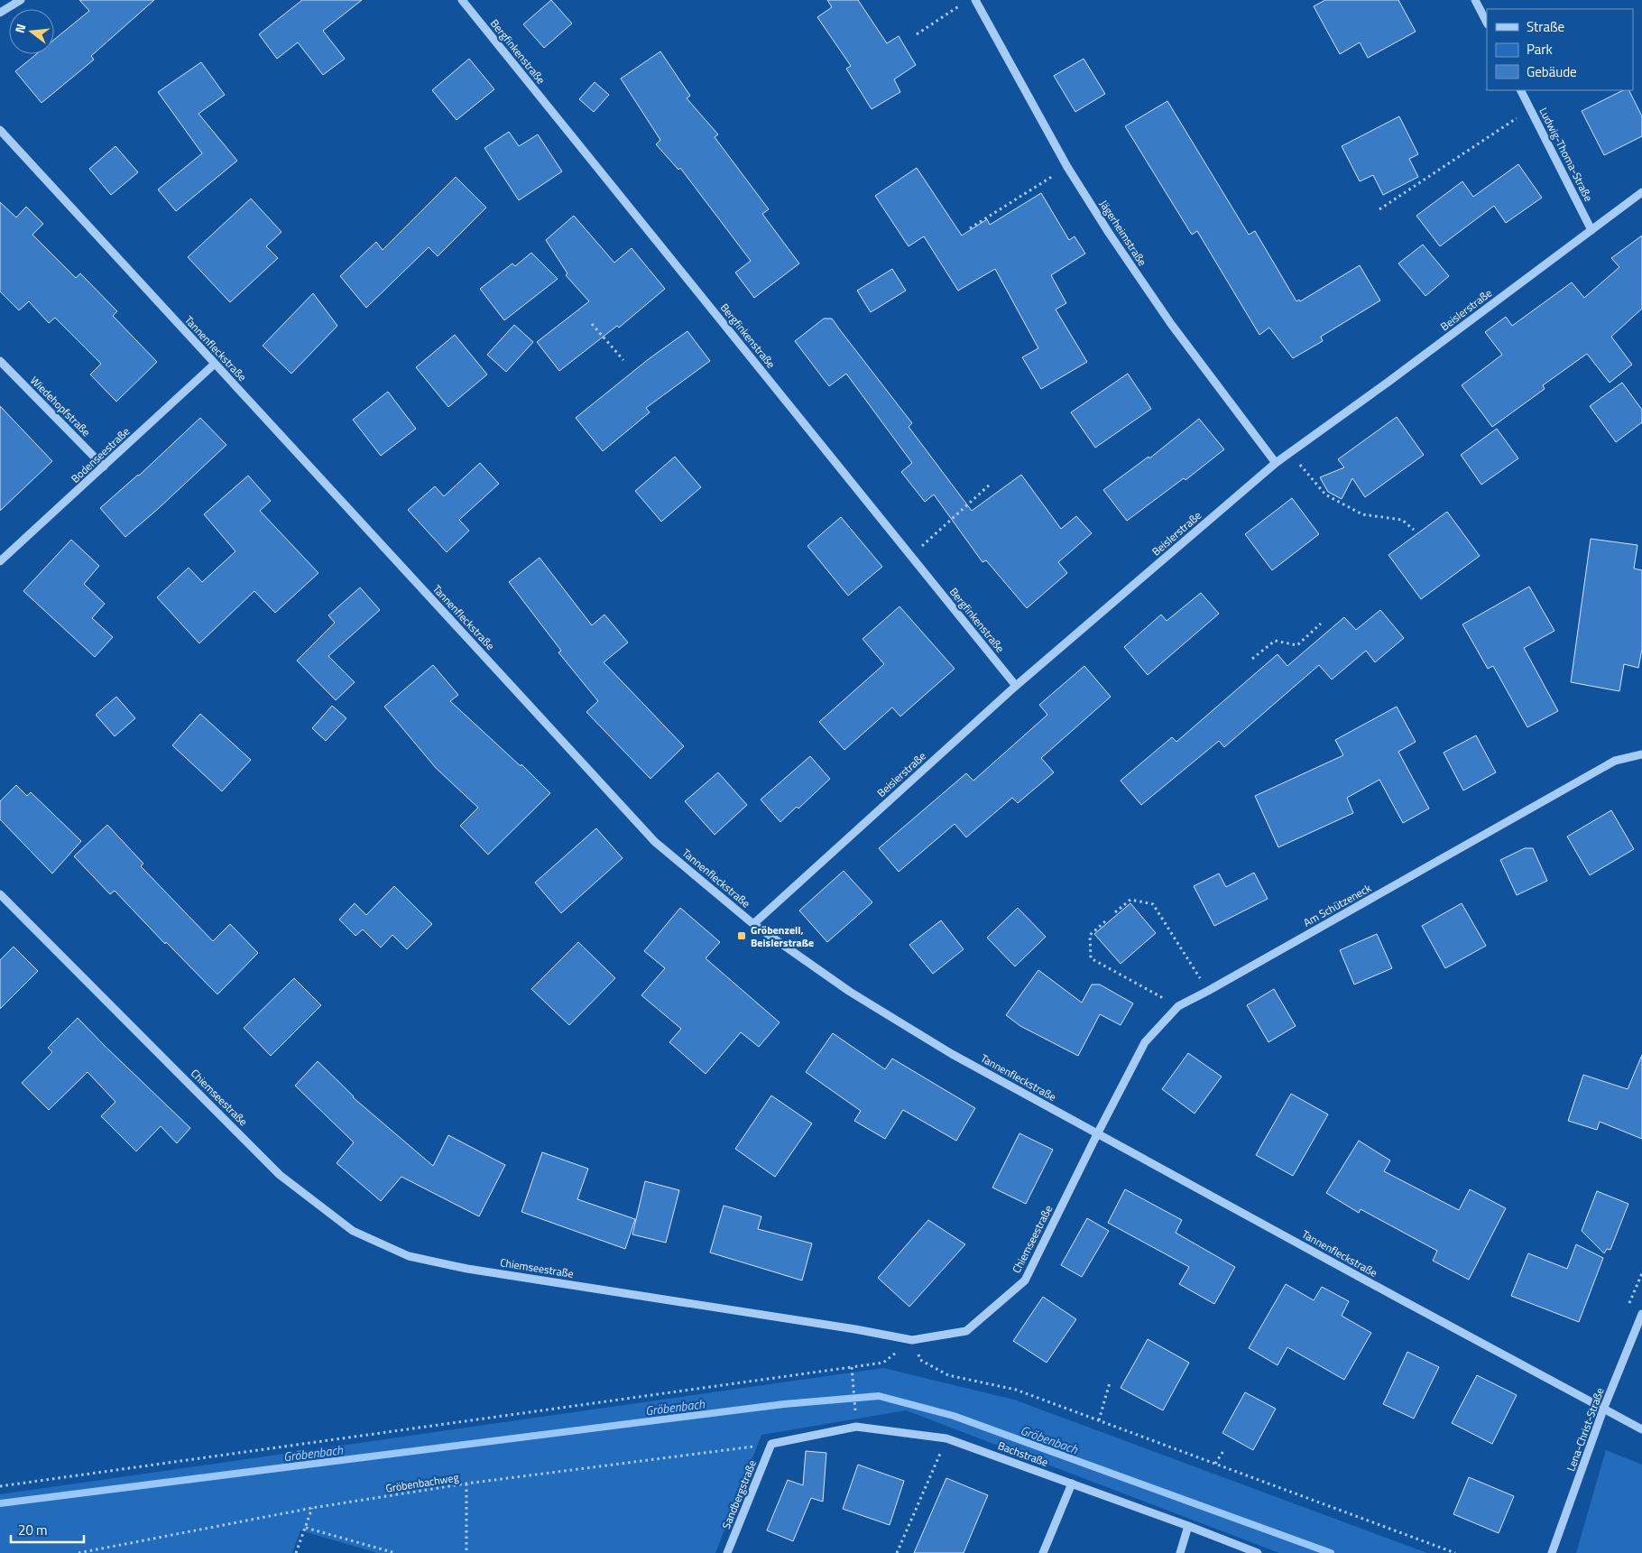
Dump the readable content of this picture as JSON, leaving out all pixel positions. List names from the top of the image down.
{
  "streets": {
    "street": [
      "Bergfinkenstraße",
      "Ludwig-Thoma-Straße",
      "Jägerheimstraße",
      "Beislerstraße",
      "Tannenfleckstraße",
      "Wiedehopfstraße",
      "Bodenseestraße",
      "Am Schützeneck",
      "Chiemseestraße",
      "Lena-Christ-Straße",
      "Bachstraße",
      "Sandbergstraße"
    ],
    "path": ["Gröbenbachweg"]
  },
  "crossings": [
    ["Bergfinkenstraße", "Beislerstraße"],
    ["Ludwig-Thoma-Straße", "Beislerstraße"],
    ["Jägerheimstraße", "Beislerstraße"],
    ["Beislerstraße", "Tannenfleckstraße"],
    ["Tannenfleckstraße", "Bodenseestraße"],
    ["Tannenfleckstraße", "Am Schützeneck"],
    ["Tannenfleckstraße", "Chiemseestraße"],
    ["Tannenfleckstraße", "Lena-Christ-Straße"],
    ["Wiedehopfstraße", "Bodenseestraße"],
    ["Am Schützeneck", "Chiemseestraße"],
    ["Bachstraße", "Gröbenbachweg"],
    ["Bachstraße", "Sandbergstraße"],
    ["Gröbenbachweg", "Sandbergstraße"]
  ],
  "water": ["Gröbenbach"],
  "places": {
    "transit": ["Gröbenzell, Beislerstraße"]
  },
  "legend": ["Straße", "Park", "Gebäude"],
  "scale_bar": "20 m",
  "north": "left"
}
